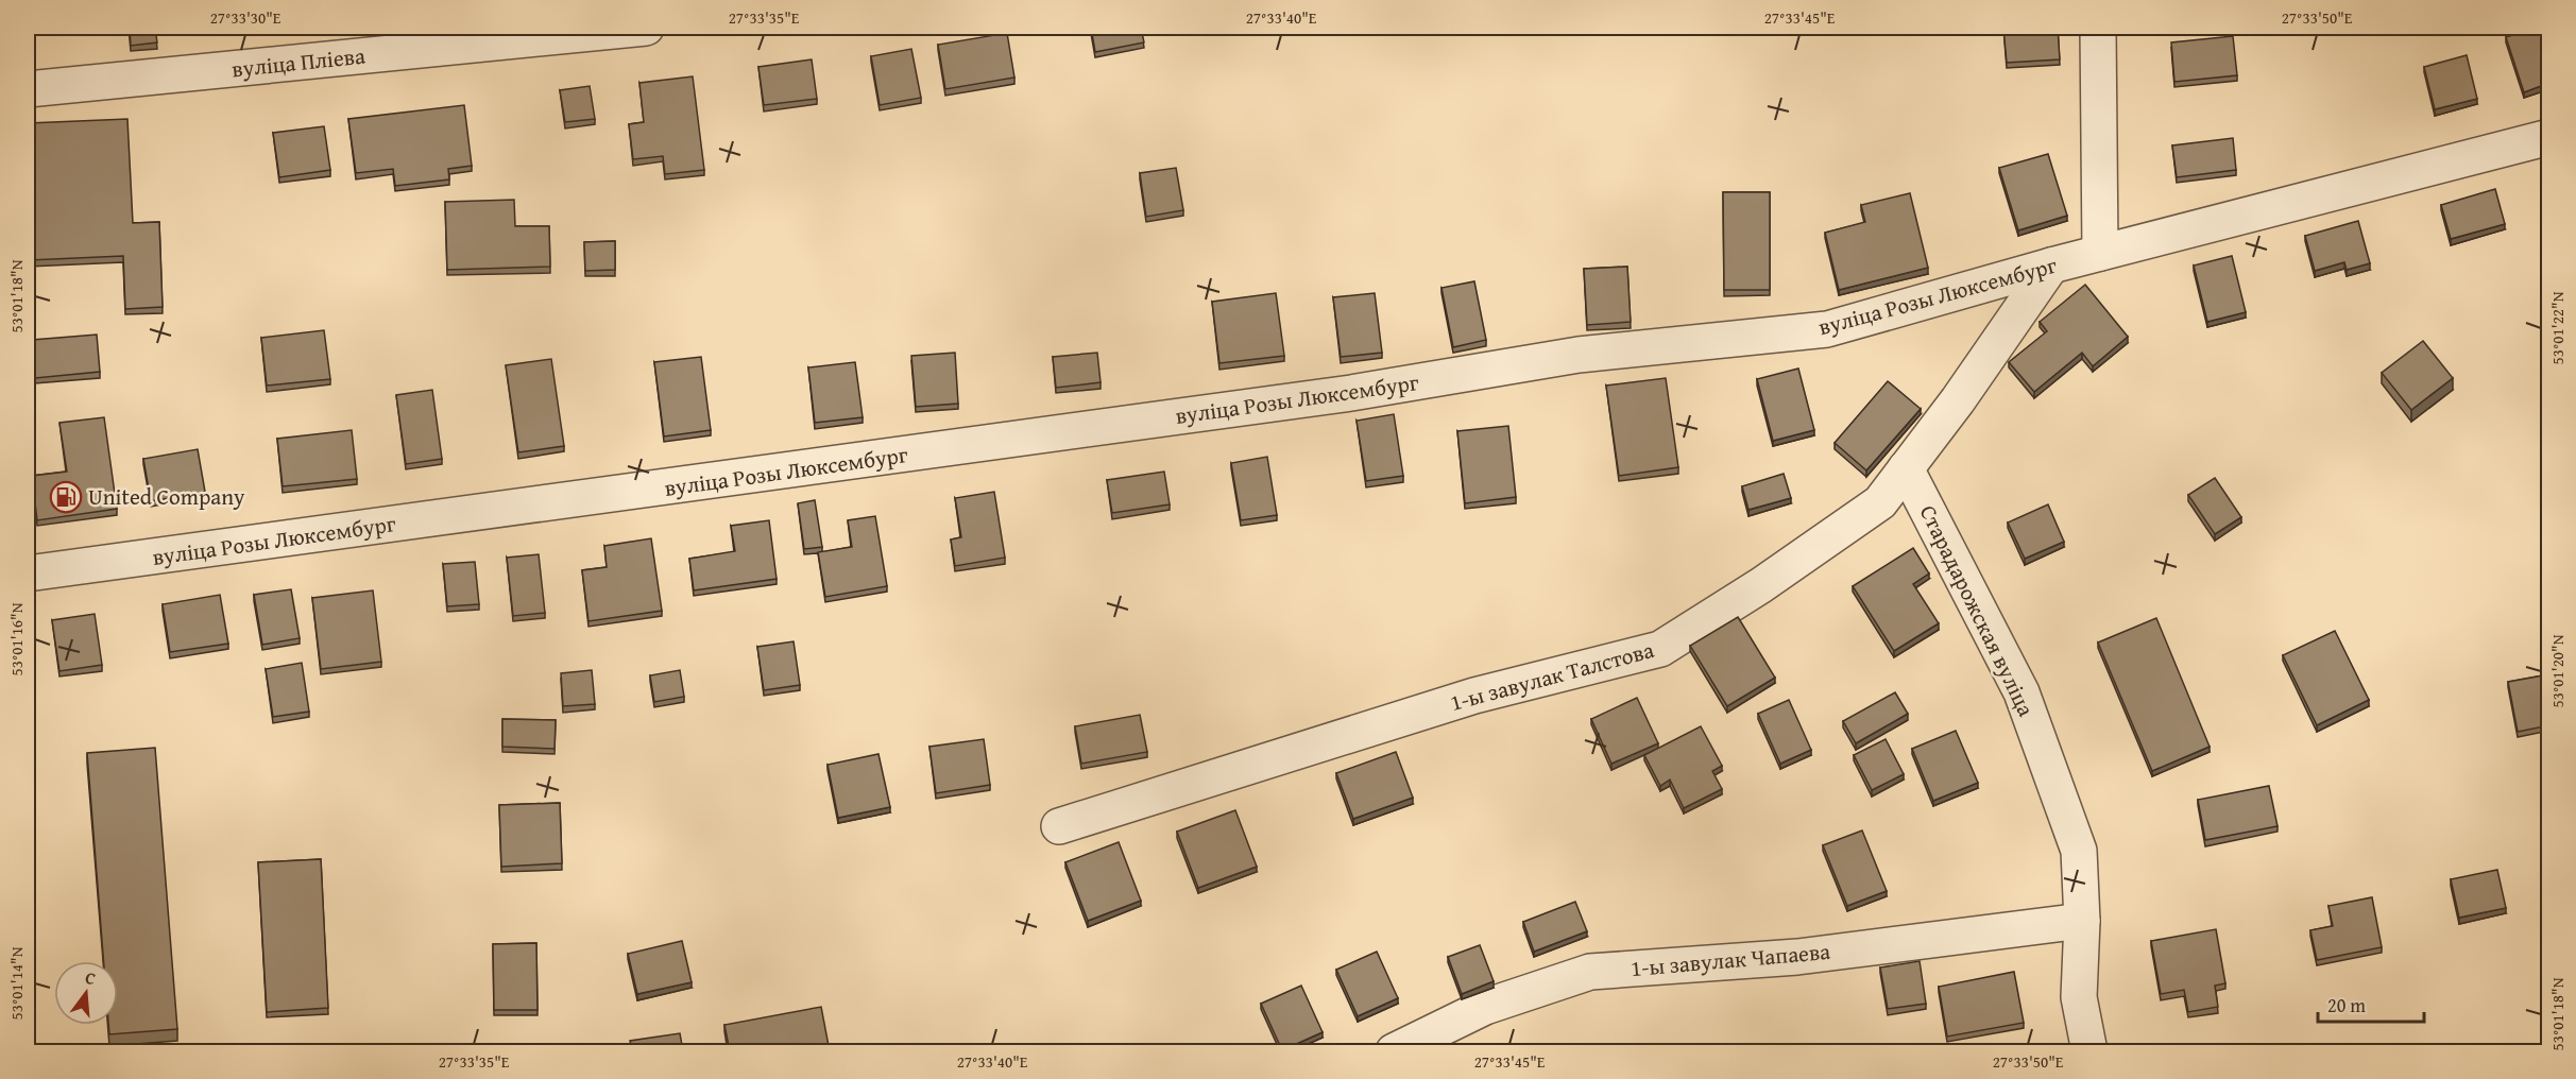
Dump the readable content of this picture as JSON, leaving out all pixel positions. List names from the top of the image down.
{
  "streets": {
    "street": [
      "вуліца Пліева",
      "вуліца Розы Люксембург",
      "Старадарожская вуліца",
      "1-ы завулак Талстова",
      "1-ы завулак Чапаева"
    ]
  },
  "crossings": [
    ["вуліца Розы Люксембург", "1-ы завулак Талстова"],
    ["Старадарожская вуліца", "1-ы завулак Талстова"],
    ["Старадарожская вуліца", "1-ы завулак Чапаева"]
  ],
  "places": {
    "fuel station": ["United Company"]
  },
  "scale_bar": "20 m",
  "north": "top",
  "coordinates": [
    "27°33'30\"E",
    "27°33'35\"E",
    "27°33'40\"E",
    "27°33'45\"E",
    "27°33'50\"E",
    "53°01'18\"N",
    "53°01'22\"N",
    "53°01'16\"N",
    "53°01'20\"N",
    "53°01'14\"N"
  ]
}
